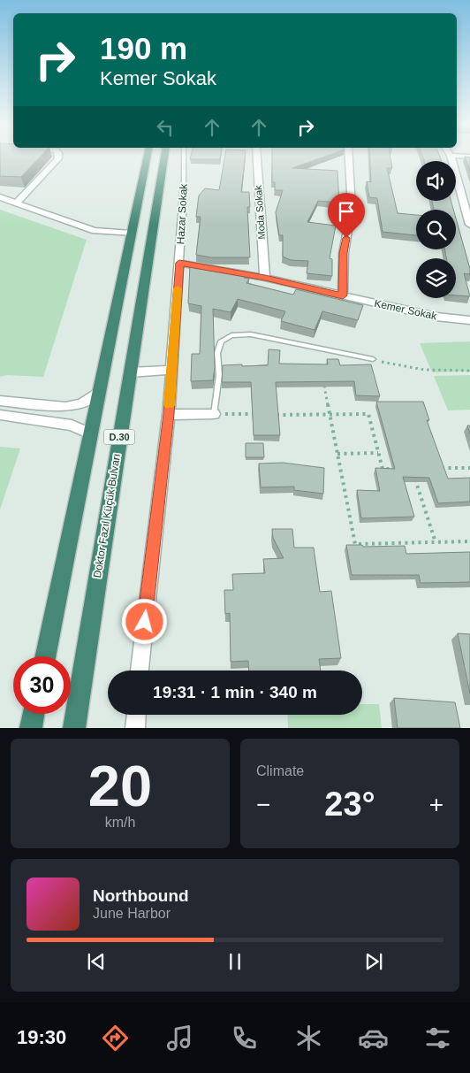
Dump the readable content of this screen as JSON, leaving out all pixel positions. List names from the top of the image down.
{
  "streets": {
    "highway": ["D.30", "Doktor Fazıl Küçük Bulvarı"],
    "street": ["Moda Sokak", "Hazar Sokak", "Kemer Sokak"]
  },
  "crossings": [
    ["Moda Sokak", "Kemer Sokak"],
    ["Hazar Sokak", "Kemer Sokak"]
  ],
  "page": {
    "turn": ["190 m", "Kemer Sokak"],
    "limit": "30",
    "trip": "19:31 · 1 min · 340 m",
    "tile": [
      ["20", "km/h"],
      "Climate"
    ],
    "heat": ["−", "23°", "+"],
    "song": ["Northbound", "June Harbor"],
    "tabs": "19:30"
  }
}
